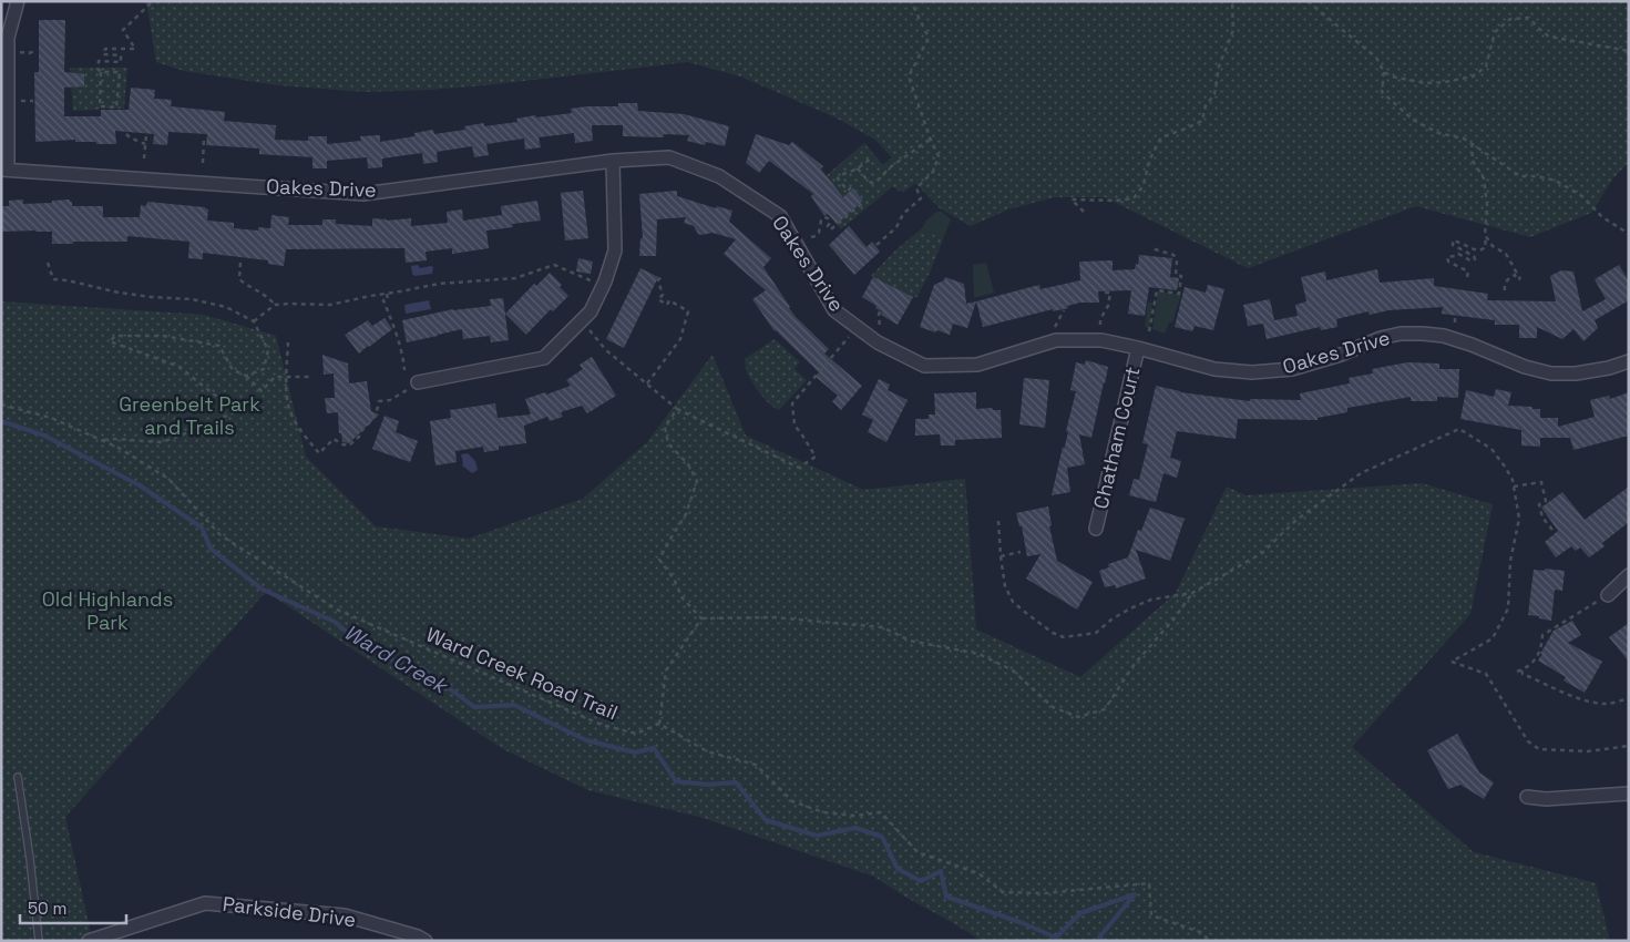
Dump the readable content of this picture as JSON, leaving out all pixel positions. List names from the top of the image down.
{
  "streets": {
    "street": ["Oakes Drive", "Chatham Court", "Parkside Drive"],
    "path": ["Ward Creek Road Trail"]
  },
  "crossings": [
    ["Oakes Drive", "Chatham Court"]
  ],
  "water": ["Ward Creek"],
  "parks": ["Greenbelt Park and Trails", "Old Highlands Park"],
  "scale_bar": "50 m"
}
